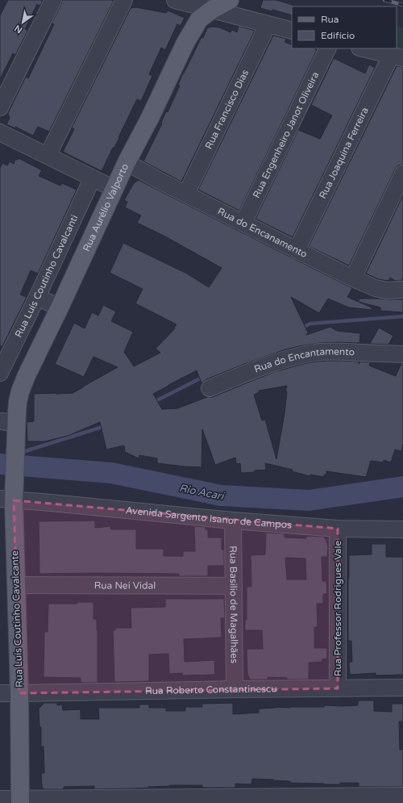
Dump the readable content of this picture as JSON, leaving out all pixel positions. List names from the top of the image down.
{
  "streets": {
    "main road": ["Rua Aurélio Valporto", "Rua Luís Coutinho Cavalcante"],
    "street": [
      "Rua Francisco Dias",
      "Rua Engenheiro Janot Oliveira",
      "Rua Joaquina Ferreira",
      "Rua do Encanamento",
      "Rua Luís Coutinho Cavalcanti",
      "Rua do Encantamento",
      "Avenida Sargento Isanor de Campos",
      "Rua Nei Vidal",
      "Rua Basilio de Magalhães",
      "Rua Professor Rodrigues Vale",
      "Rua Roberto Constantinescu"
    ]
  },
  "crossings": [
    ["Rua Francisco Dias", "Rua do Encanamento"],
    ["Rua Engenheiro Janot Oliveira", "Rua do Encanamento"],
    ["Rua Joaquina Ferreira", "Rua do Encanamento"],
    ["Rua Aurélio Valporto", "Rua do Encanamento"],
    ["Rua Aurélio Valporto", "Rua Luís Coutinho Cavalcante"],
    ["Avenida Sargento Isanor de Campos", "Rua Basilio de Magalhães"],
    ["Avenida Sargento Isanor de Campos", "Rua Professor Rodrigues Vale"],
    ["Avenida Sargento Isanor de Campos", "Rua Luís Coutinho Cavalcante"],
    ["Rua Nei Vidal", "Rua Basilio de Magalhães"],
    ["Rua Nei Vidal", "Rua Luís Coutinho Cavalcante"],
    ["Rua Basilio de Magalhães", "Rua Roberto Constantinescu"],
    ["Rua Professor Rodrigues Vale", "Rua Roberto Constantinescu"],
    ["Rua Luís Coutinho Cavalcante", "Rua Roberto Constantinescu"]
  ],
  "water": ["Rio Acari"],
  "legend": ["Rua", "Edifício"],
  "north": "bottom left"
}
